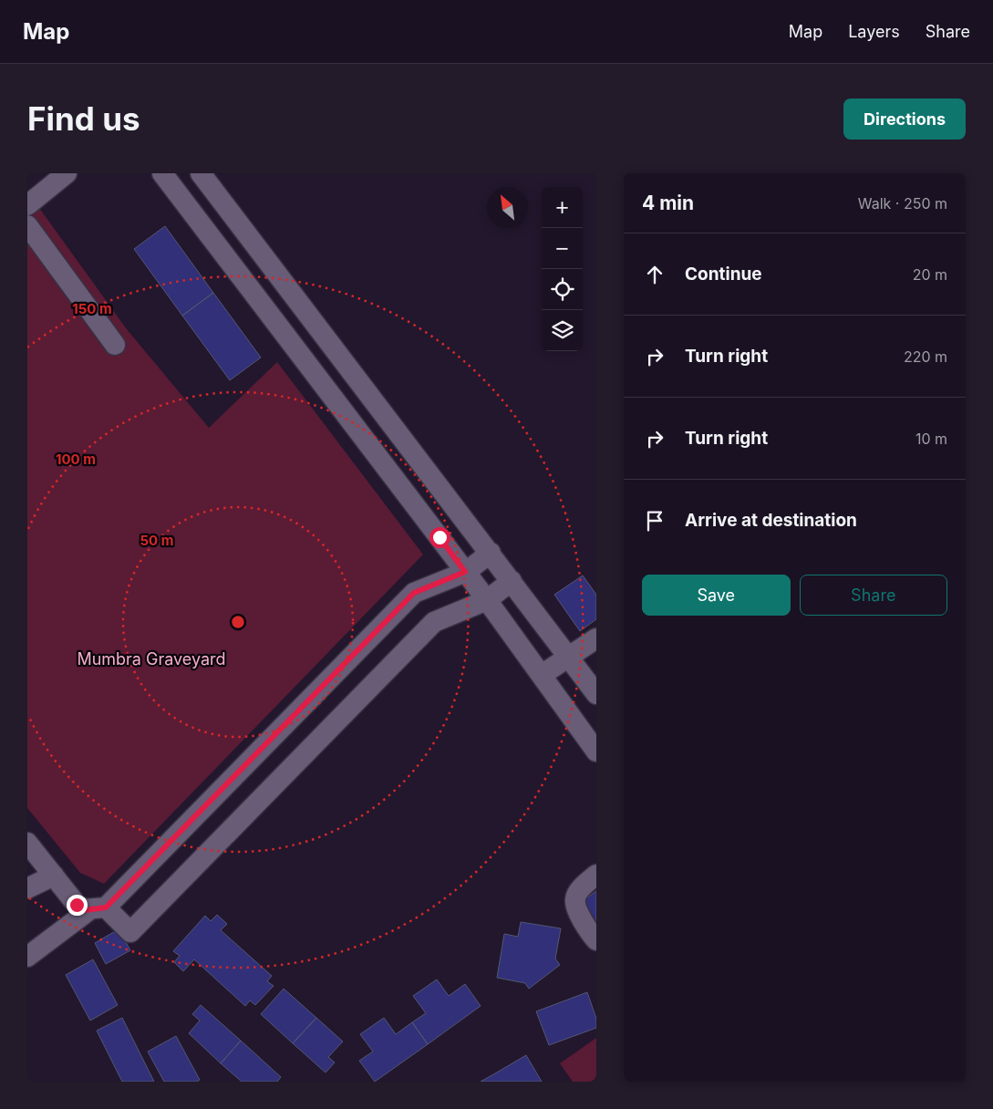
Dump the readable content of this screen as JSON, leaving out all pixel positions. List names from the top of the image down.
{
  "parks": ["Mumbra Graveyard"],
  "north": "top left",
  "page": {
    "header": "Map",
    "nav": ["Map", "Layers", "Share"],
    "buttons": [
      "Directions",
      ["Save", "Share"]
    ],
    "title": "Find us",
    "heading": ["4 min", "Walk · 250 m"],
    "map_buttons": ["+", "−"],
    "list": [
      ["Continue", "20 m"],
      ["Turn right", "220 m"],
      ["Turn right", "10 m"],
      "Arrive at destination"
    ]
  },
  "rings": ["150 m", "100 m", "50 m"]
}
